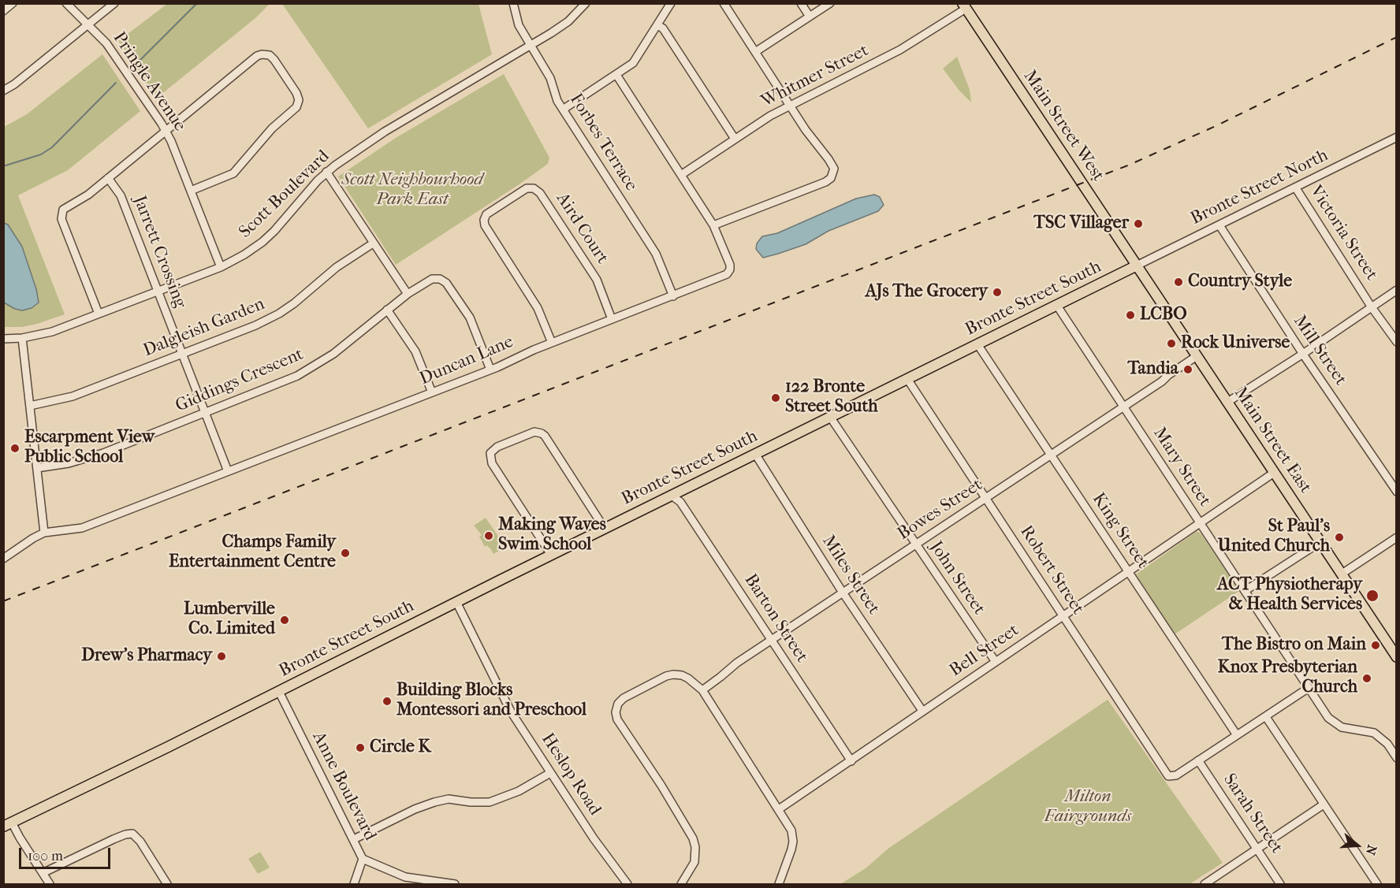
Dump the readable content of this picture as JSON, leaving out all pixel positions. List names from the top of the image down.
{
  "streets": {
    "main road": ["Main Street West", "Bronte Street South", "Main Street East"],
    "street": [
      "Whitmer Street",
      "Pringle Avenue",
      "Forbes Terrace",
      "Bronte Street North",
      "Scott Boulevard",
      "Aird Court",
      "Victoria Street",
      "Jarrett Crossing",
      "Dalgleish Garden",
      "Mill Street",
      "Duncan Lane",
      "Giddings Crescent",
      "Mary Street",
      "Bowes Street",
      "King Street",
      "Robert Street",
      "Miles Street",
      "John Street",
      "Barton Street",
      "Bell Street",
      "Heslop Road",
      "Anne Boulevard",
      "Sarah Street"
    ]
  },
  "crossings": [
    ["Whitmer Street", "Main Street West"],
    ["Whitmer Street", "Duncan Lane"],
    ["Pringle Avenue", "Scott Boulevard"],
    ["Main Street West", "Bronte Street North"],
    ["Main Street West", "Bronte Street South"],
    ["Main Street West", "Main Street East"],
    ["Forbes Terrace", "Scott Boulevard"],
    ["Forbes Terrace", "Duncan Lane"],
    ["Bronte Street North", "Victoria Street"],
    ["Bronte Street North", "Bronte Street South"],
    ["Bronte Street North", "Mill Street"],
    ["Bronte Street North", "Main Street East"],
    ["Scott Boulevard", "Jarrett Crossing"],
    ["Aird Court", "Duncan Lane"],
    ["Jarrett Crossing", "Dalgleish Garden"],
    ["Jarrett Crossing", "Duncan Lane"],
    ["Jarrett Crossing", "Giddings Crescent"],
    ["Bronte Street South", "Main Street East"],
    ["Bronte Street South", "Mary Street"],
    ["Bronte Street South", "King Street"],
    ["Bronte Street South", "Robert Street"],
    ["Bronte Street South", "Miles Street"],
    ["Bronte Street South", "John Street"],
    ["Bronte Street South", "Barton Street"],
    ["Bronte Street South", "Heslop Road"],
    ["Bronte Street South", "Anne Boulevard"],
    ["Duncan Lane", "Giddings Crescent"],
    ["Main Street East", "Bowes Street"],
    ["Main Street East", "Bell Street"],
    ["Mary Street", "Bowes Street"],
    ["Mary Street", "Bell Street"],
    ["Bowes Street", "King Street"],
    ["Bowes Street", "Robert Street"],
    ["Bowes Street", "Miles Street"],
    ["Bowes Street", "John Street"],
    ["Bowes Street", "Barton Street"],
    ["King Street", "Bell Street"],
    ["Robert Street", "Bell Street"],
    ["Robert Street", "Sarah Street"],
    ["Miles Street", "Bell Street"],
    ["John Street", "Bell Street"],
    ["Barton Street", "Bell Street"]
  ],
  "parks": ["Scott Neighbourhood Park East", "Milton Fairgrounds"],
  "places": [
    "TSC Villager",
    "Country Style",
    "AJs The Grocery",
    "LCBO",
    "Rock Universe",
    "Tandia",
    "122 Bronte Street South",
    "Escarpment View Public School",
    "Making Waves Swim School",
    "St Paul's United Church",
    "Champs Family Entertainment Centre",
    "ACT Physiotherapy & Health Services",
    "Lumberville Co. Limited",
    "The Bistro on Main",
    "Drew's Pharmacy",
    "Knox Presbyterian Church",
    "Building Blocks Montessori and Preschool",
    "Circle K"
  ],
  "scale_bar": "100 m",
  "north": "right"
}
